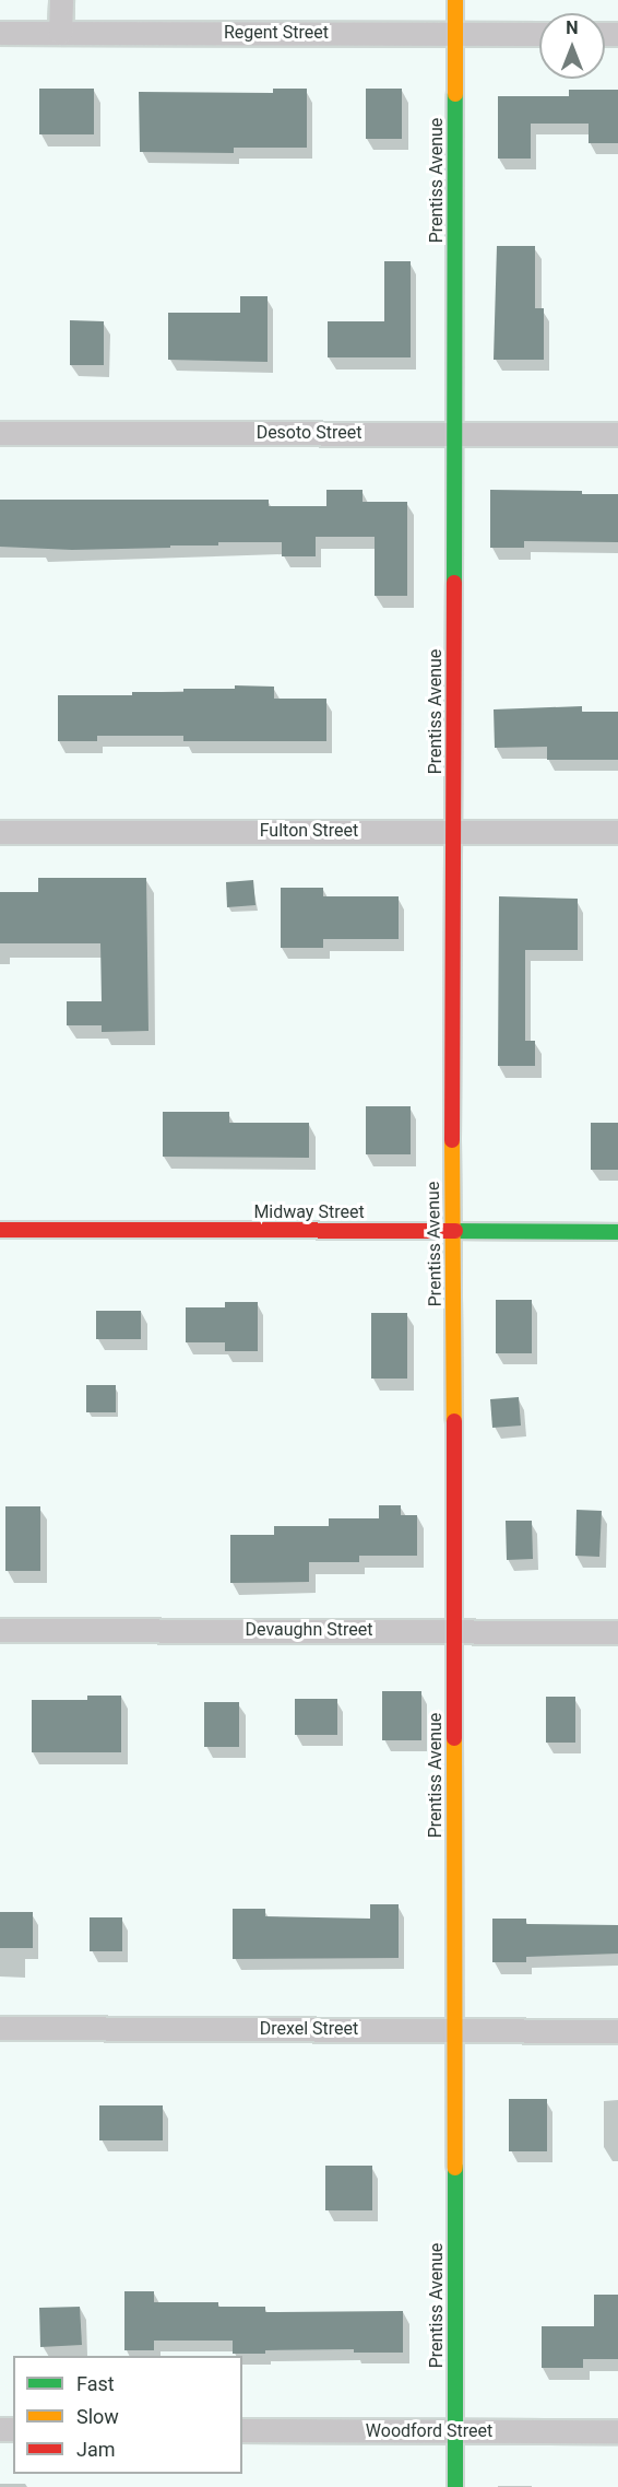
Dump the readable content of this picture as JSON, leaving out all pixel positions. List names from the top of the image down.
{
  "streets": {
    "street": [
      "Regent Street",
      "Prentiss Avenue",
      "Desoto Street",
      "Fulton Street",
      "Midway Street",
      "Devaughn Street",
      "Drexel Street",
      "Woodford Street"
    ]
  },
  "crossings": [
    ["Regent Street", "Prentiss Avenue"],
    ["Prentiss Avenue", "Desoto Street"],
    ["Prentiss Avenue", "Fulton Street"],
    ["Prentiss Avenue", "Midway Street"],
    ["Prentiss Avenue", "Devaughn Street"],
    ["Prentiss Avenue", "Drexel Street"],
    ["Prentiss Avenue", "Woodford Street"]
  ],
  "legend": ["Fast", "Slow", "Jam"],
  "north": "top"
}
